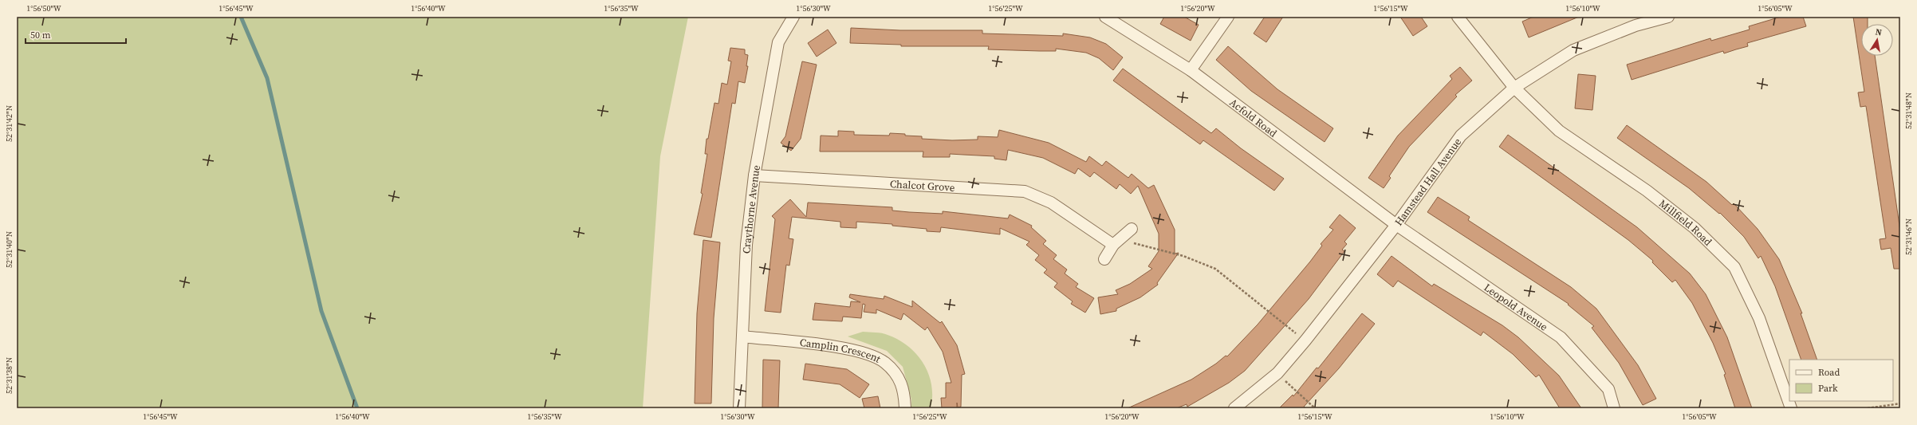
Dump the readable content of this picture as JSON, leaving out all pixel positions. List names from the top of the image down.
{
  "streets": {
    "street": [
      "Acfold Road",
      "Hamstead Hall Avenue",
      "Chalcot Grove",
      "Craythorne Avenue",
      "Millfield Road",
      "Leopold Avenue",
      "Camplin Crescent"
    ]
  },
  "crossings": [
    ["Acfold Road", "Hamstead Hall Avenue"],
    ["Acfold Road", "Leopold Avenue"],
    ["Hamstead Hall Avenue", "Millfield Road"],
    ["Hamstead Hall Avenue", "Leopold Avenue"],
    ["Chalcot Grove", "Craythorne Avenue"],
    ["Craythorne Avenue", "Camplin Crescent"]
  ],
  "legend": ["Road", "Park"],
  "scale_bar": "50 m",
  "north": "top",
  "coordinates": [
    "1°56'50\"W",
    "1°56'45\"W",
    "1°56'40\"W",
    "1°56'35\"W",
    "1°56'30\"W",
    "1°56'25\"W",
    "1°56'20\"W",
    "1°56'15\"W",
    "1°56'10\"W",
    "1°56'05\"W",
    "52°31'48\"N",
    "52°31'42\"N",
    "52°31'46\"N",
    "52°31'40\"N",
    "52°31'38\"N"
  ]
}
